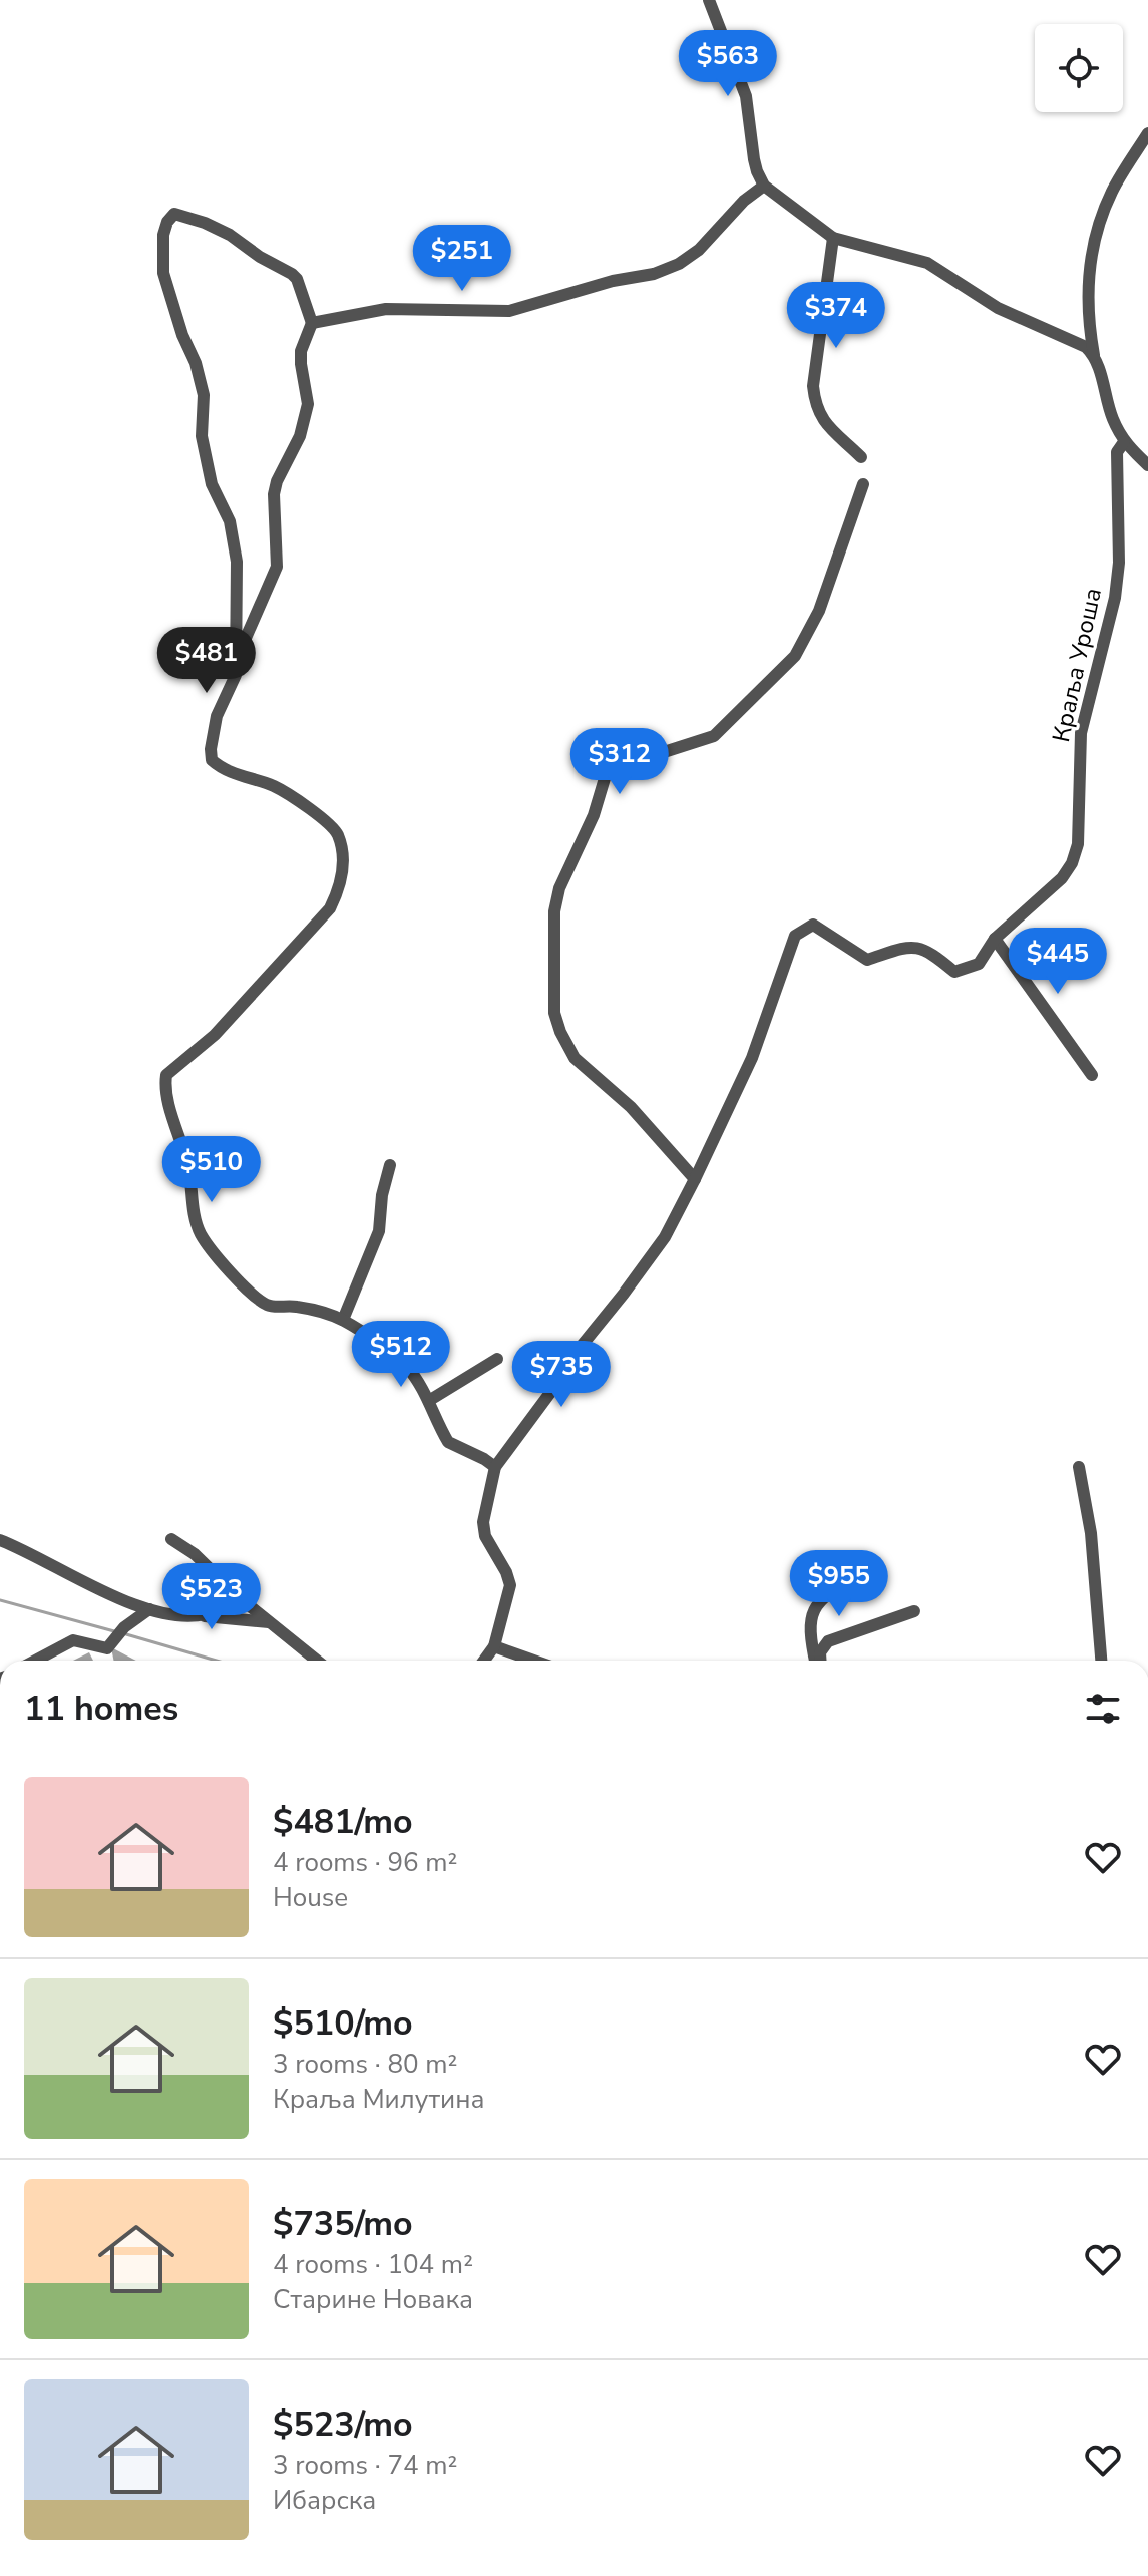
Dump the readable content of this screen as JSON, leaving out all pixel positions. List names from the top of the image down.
{
  "streets": {
    "street": ["Краља Уроша"]
  },
  "page": {
    "price": [
      "$563",
      "$251",
      "$374",
      "$481",
      "$312",
      "$445",
      "$510",
      "$512",
      "$735",
      "$955",
      "$523"
    ],
    "heading": "11 homes",
    "list": [
      {
        "name": "$481/mo",
        "note": "4 rooms · 96 m² · House"
      },
      {
        "name": "$510/mo",
        "note": "3 rooms · 80 m² · Краља Милутина"
      },
      {
        "name": "$735/mo",
        "note": "4 rooms · 104 m² · Старине Новака"
      },
      {
        "name": "$523/mo",
        "note": "3 rooms · 74 m² · Ибарска"
      }
    ]
  }
}
